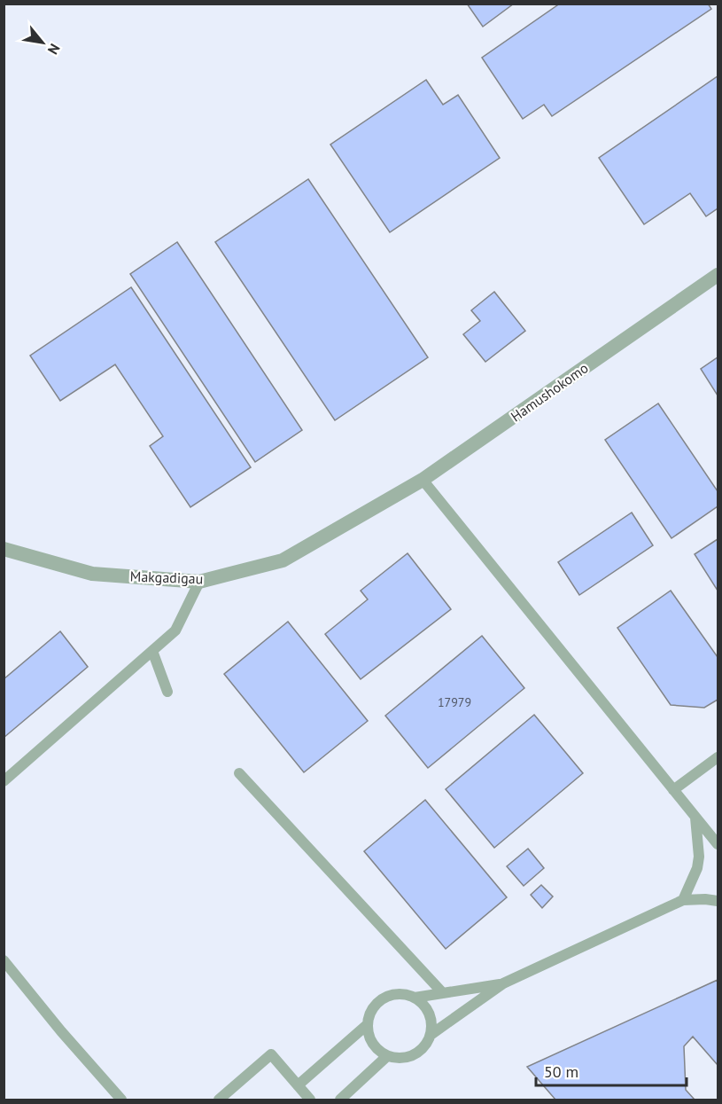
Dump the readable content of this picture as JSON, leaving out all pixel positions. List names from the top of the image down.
{
  "streets": {
    "street": ["Hamushokomo", "Makgadigau"]
  },
  "crossings": [
    ["Hamushokomo", "Makgadigau"]
  ],
  "house_numbers": ["17979"],
  "scale_bar": "50 m",
  "north": "bottom right"
}
